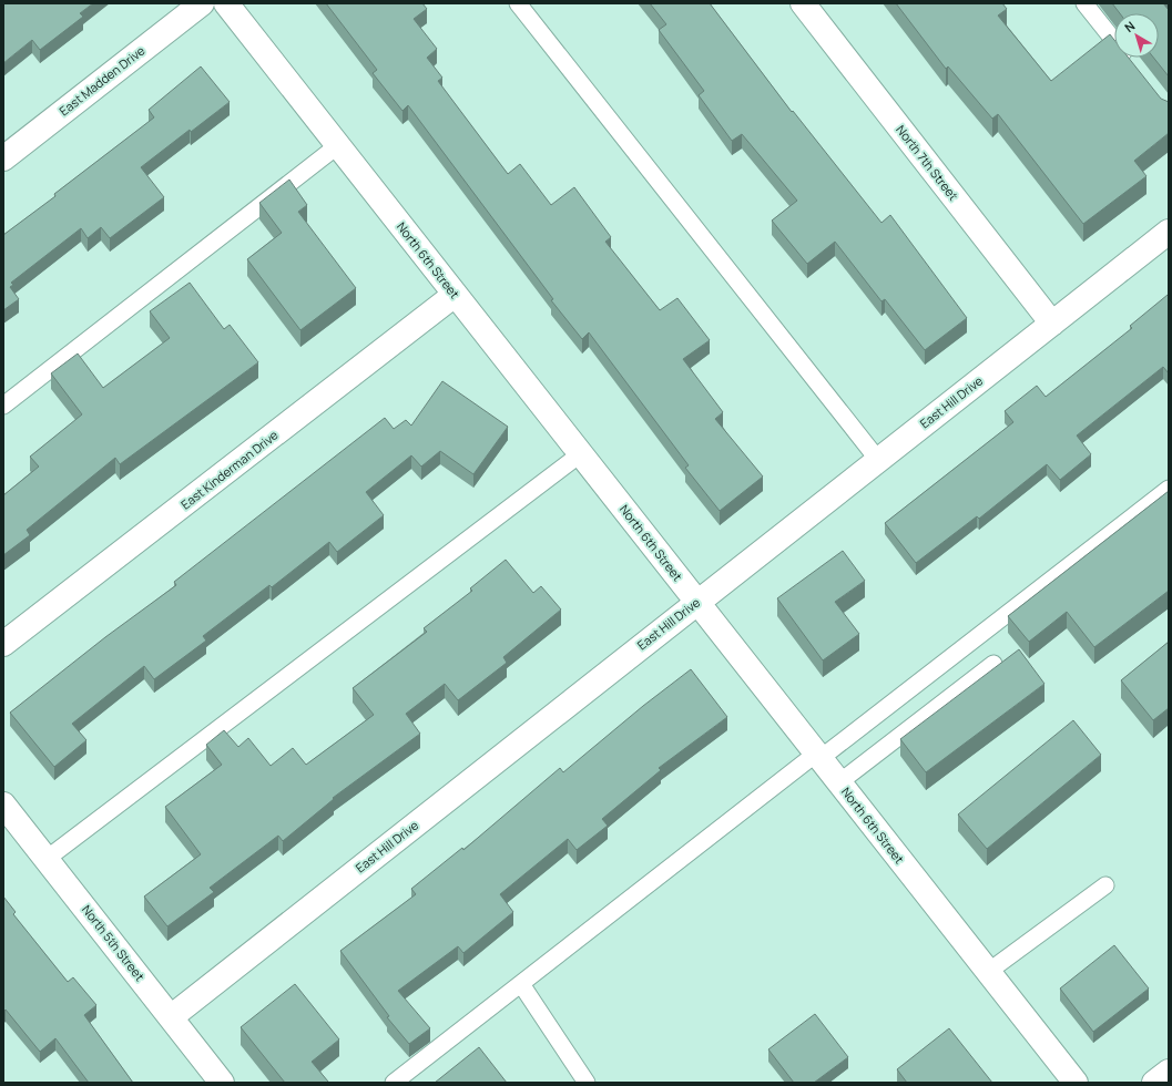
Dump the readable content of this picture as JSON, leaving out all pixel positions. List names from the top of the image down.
{
  "streets": {
    "street": [
      "East Madden Drive",
      "North 7th Street",
      "North 6th Street",
      "East Hill Drive",
      "East Kinderman Drive",
      "North 5th Street"
    ]
  },
  "crossings": [
    ["North 7th Street", "East Hill Drive"],
    ["North 6th Street", "East Hill Drive"],
    ["North 6th Street", "East Kinderman Drive"],
    ["East Hill Drive", "North 5th Street"]
  ],
  "north": "top left"
}
